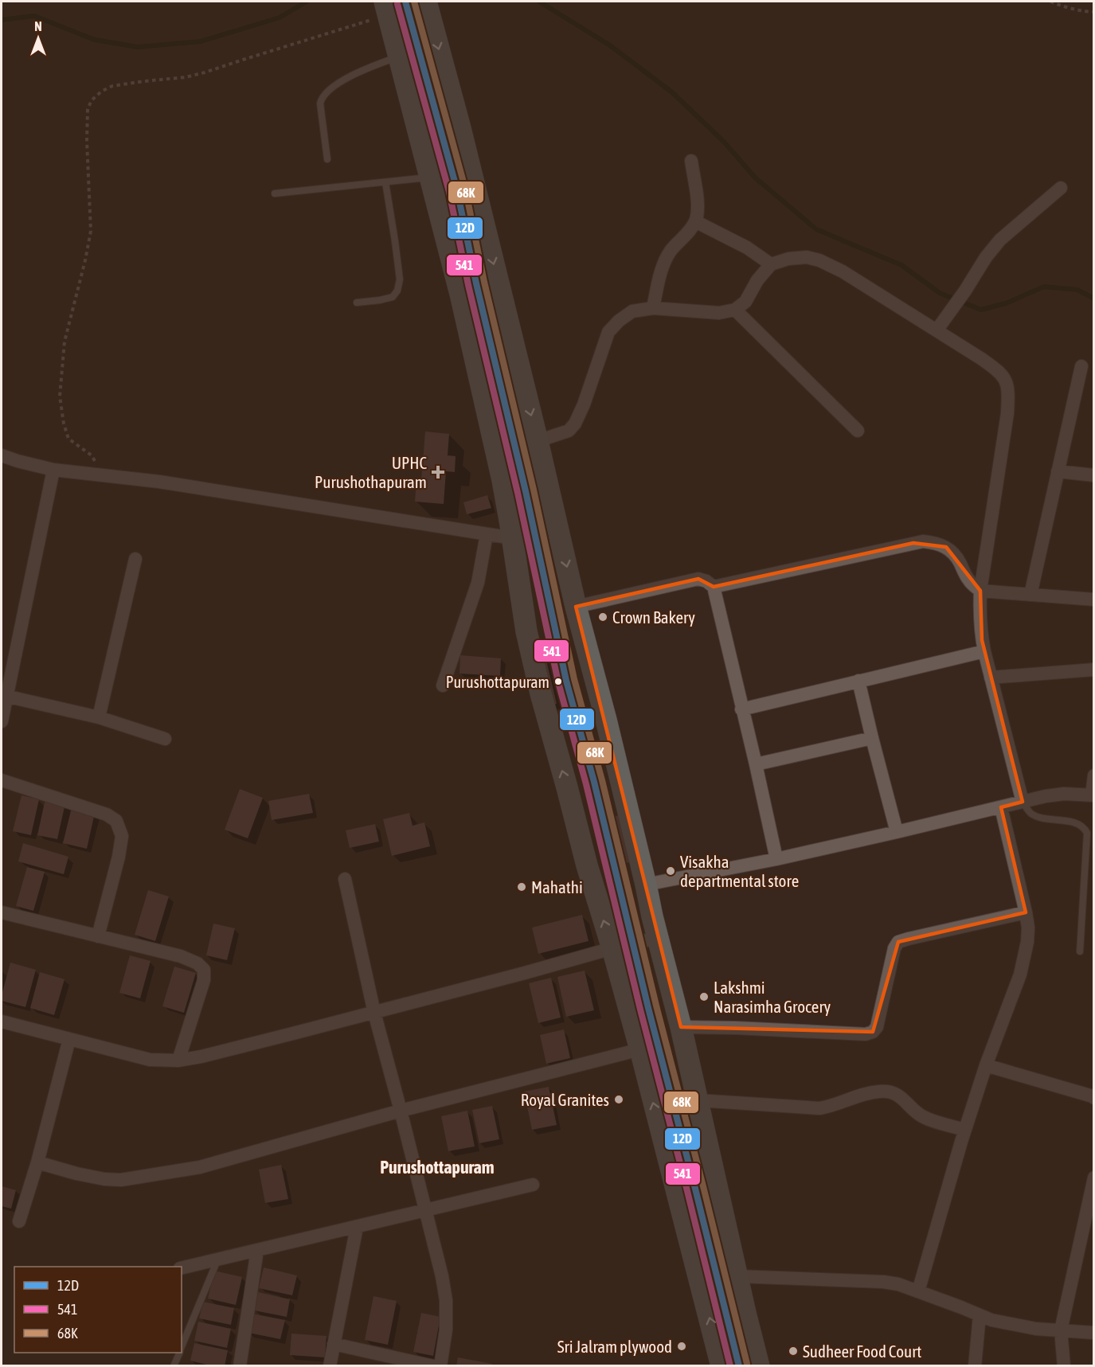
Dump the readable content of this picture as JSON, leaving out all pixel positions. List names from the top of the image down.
{
  "districts": ["Purushottapuram"],
  "places": {
    "health": ["UPHC Purushothapuram"],
    "other": [
      "Crown Bakery",
      "Purushottapuram",
      "Visakha departmental store",
      "Mahathi",
      "Lakshmi Narasimha Grocery",
      "Royal Granites",
      "Sri Jalram plywood",
      "Sudheer Food Court"
    ]
  },
  "lines": ["transit line 12D", "transit line 68K", "transit line 541"],
  "legend": ["12D", "541", "68K"],
  "north": "top"
}
